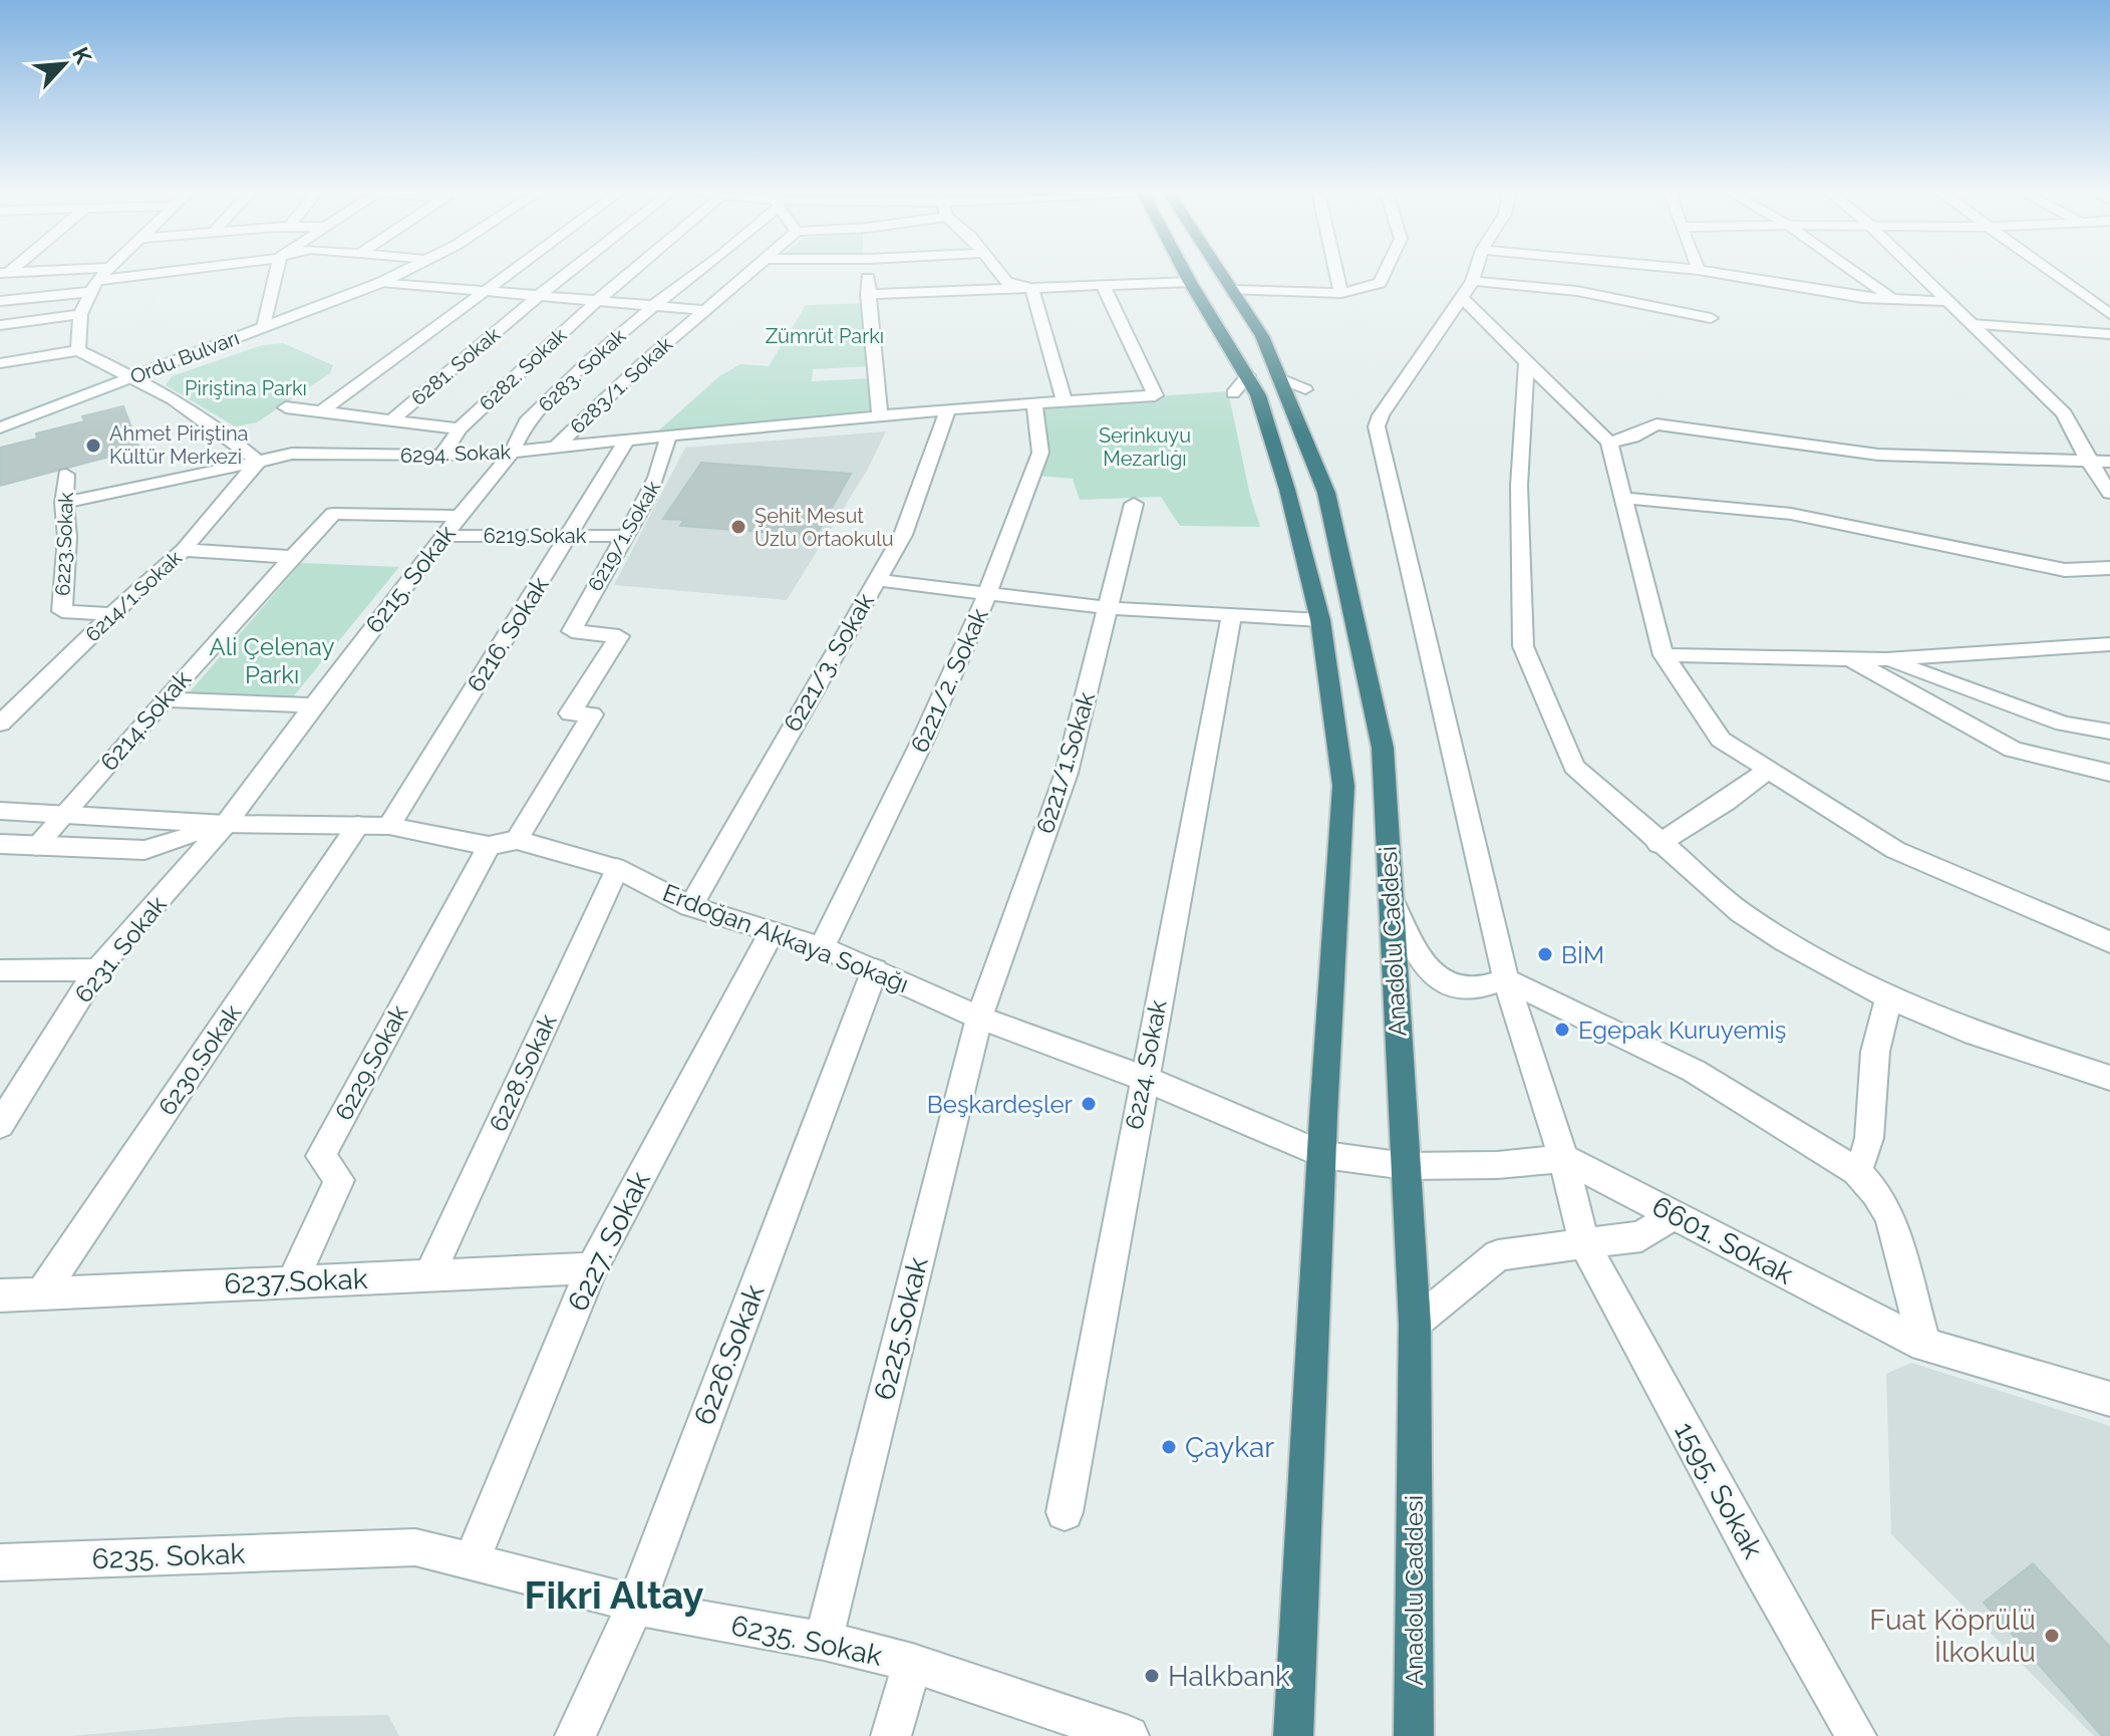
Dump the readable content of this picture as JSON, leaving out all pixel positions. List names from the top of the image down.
{
  "streets": {
    "highway": ["Anadolu Caddesi"],
    "street": [
      "Ordu Bulvarı",
      "6281. Sokak",
      "6282. Sokak",
      "6283. Sokak",
      "6283/1. Sokak",
      "6294. Sokak",
      "6219.Sokak",
      "6219/1.Sokak",
      "6223.Sokak",
      "6215. Sokak",
      "6214/1.Sokak",
      "6216. Sokak",
      "6221/3. Sokak",
      "6221/2. Sokak",
      "6214.Sokak",
      "6221/1.Sokak",
      "Erdoğan Akkaya Sokağı",
      "6231. Sokak",
      "6230.Sokak",
      "6229.Sokak",
      "6224. Sokak",
      "6228.Sokak",
      "6601. Sokak",
      "6227. Sokak",
      "6237.Sokak",
      "6225.Sokak",
      "6226.Sokak",
      "1595. Sokak",
      "6235. Sokak"
    ]
  },
  "crossings": [
    ["6282. Sokak", "6294. Sokak"],
    ["6283. Sokak", "6294. Sokak"],
    ["6283. Sokak", "6215. Sokak"],
    ["6283/1. Sokak", "6294. Sokak"],
    ["6294. Sokak", "6219/1.Sokak"],
    ["6294. Sokak", "6223.Sokak"],
    ["6294. Sokak", "6215. Sokak"],
    ["6294. Sokak", "6214/1.Sokak"],
    ["6294. Sokak", "6216. Sokak"],
    ["6294. Sokak", "6221/3. Sokak"],
    ["6294. Sokak", "6221/2. Sokak"],
    ["6219.Sokak", "6219/1.Sokak"],
    ["6219.Sokak", "6215. Sokak"],
    ["6219.Sokak", "6216. Sokak"],
    ["6219/1.Sokak", "Erdoğan Akkaya Sokağı"],
    ["6223.Sokak", "6214/1.Sokak"],
    ["6215. Sokak", "6214.Sokak"],
    ["6215. Sokak", "Erdoğan Akkaya Sokağı"],
    ["6215. Sokak", "6231. Sokak"],
    ["6216. Sokak", "Erdoğan Akkaya Sokağı"],
    ["6221/3. Sokak", "Erdoğan Akkaya Sokağı"],
    ["6221/2. Sokak", "Erdoğan Akkaya Sokağı"],
    ["6214.Sokak", "Erdoğan Akkaya Sokağı"],
    ["6221/1.Sokak", "Erdoğan Akkaya Sokağı"],
    ["6221/1.Sokak", "6225.Sokak"],
    ["Erdoğan Akkaya Sokağı", "Anadolu Caddesi"],
    ["Erdoğan Akkaya Sokağı", "6231. Sokak"],
    ["Erdoğan Akkaya Sokağı", "6230.Sokak"],
    ["Erdoğan Akkaya Sokağı", "6229.Sokak"],
    ["Erdoğan Akkaya Sokağı", "6224. Sokak"],
    ["Erdoğan Akkaya Sokağı", "6228.Sokak"],
    ["Erdoğan Akkaya Sokağı", "6227. Sokak"],
    ["Erdoğan Akkaya Sokağı", "6225.Sokak"],
    ["Erdoğan Akkaya Sokağı", "6226.Sokak"],
    ["6230.Sokak", "6237.Sokak"],
    ["6229.Sokak", "6237.Sokak"],
    ["6228.Sokak", "6237.Sokak"],
    ["6601. Sokak", "1595. Sokak"],
    ["6227. Sokak", "6237.Sokak"],
    ["6227. Sokak", "6235. Sokak"],
    ["6225.Sokak", "6235. Sokak"],
    ["6226.Sokak", "6235. Sokak"]
  ],
  "districts": ["Fikri Altay"],
  "parks": [
    "Zümrüt Parkı",
    "Piriştina Parkı",
    "Serinkuyu Mezarlığı",
    "Ali Çelenay Parkı"
  ],
  "places": [
    "Ahmet Piriştina Kültür Merkezi",
    "Şehit Mesut Uzlu Ortaokulu",
    "BİM",
    "Egepak Kuruyemiş",
    "Beşkardeşler",
    "Çaykar",
    "Fuat Köprülü İlkokulu",
    "Halkbank"
  ],
  "north": "top right"
}
